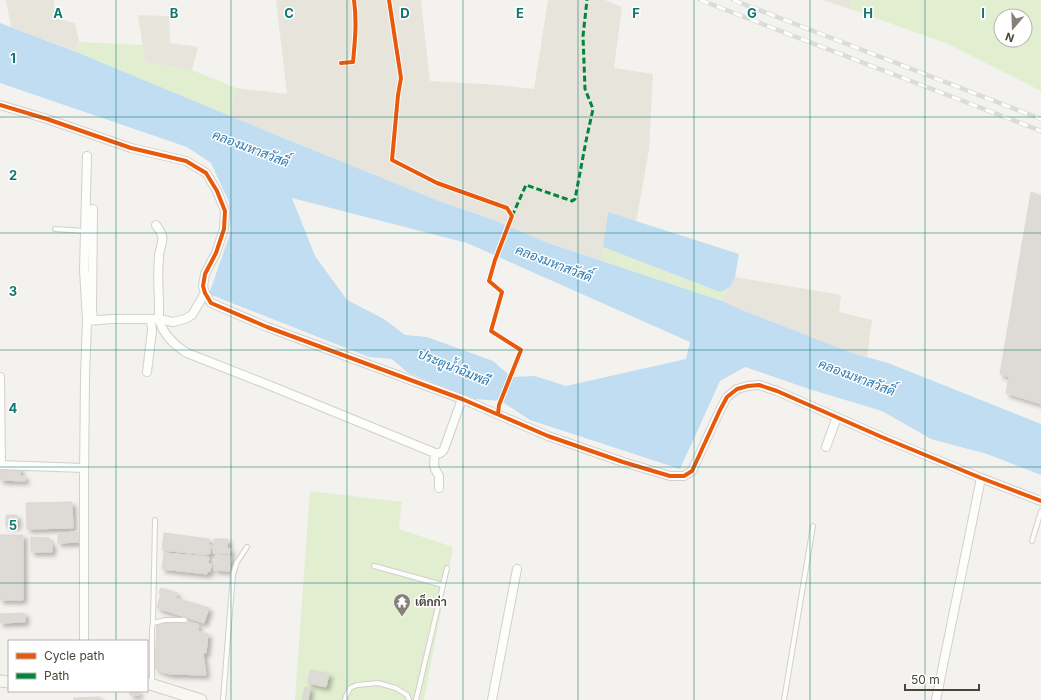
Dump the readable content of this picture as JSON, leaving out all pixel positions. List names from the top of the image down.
{
  "water": ["คลองมหาสวัสดิ์", "ประตูน้ำฉิมพลี"],
  "places": {
    "temple": ["เต็กก่า"]
  },
  "legend": ["Cycle path", "Path"],
  "scale_bar": "50 m",
  "north": "bottom",
  "grid": {
    "columns": [
      "A",
      "B",
      "C",
      "D",
      "E",
      "F",
      "G",
      "H",
      "I"
    ],
    "rows": [
      "1",
      "2",
      "3",
      "4",
      "5"
    ]
  }
}
